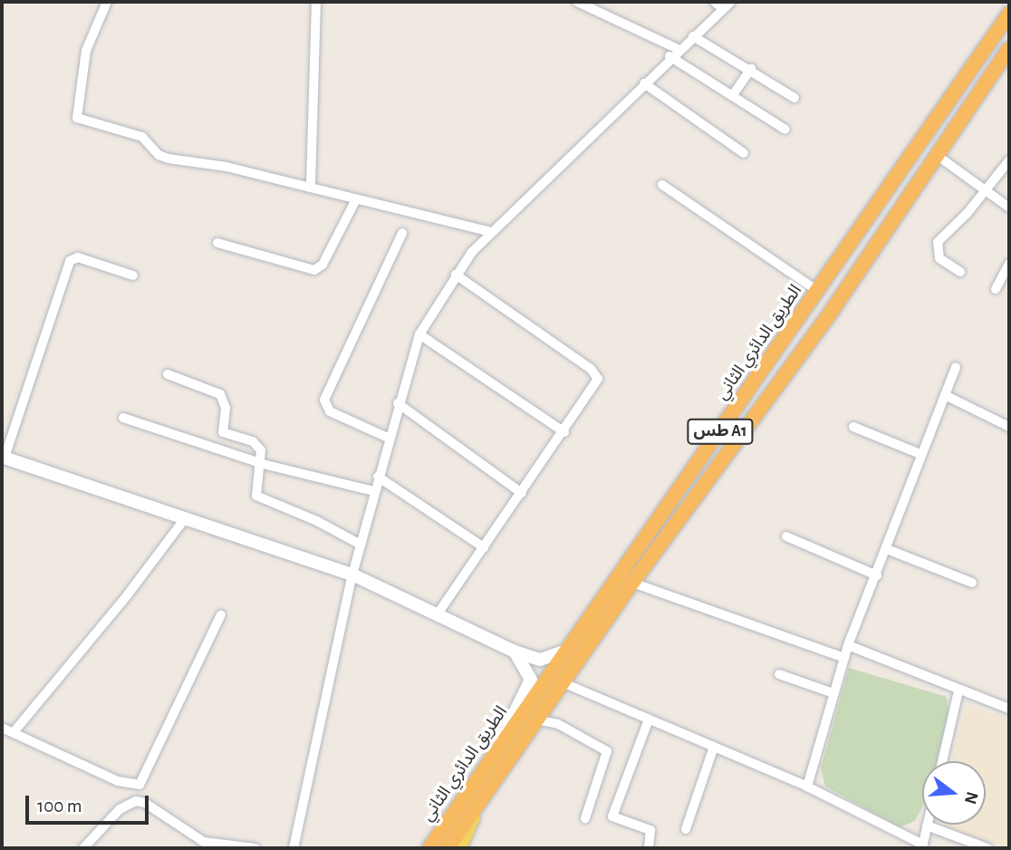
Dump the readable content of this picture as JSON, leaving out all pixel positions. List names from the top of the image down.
{
  "streets": {
    "highway": ["الطريق الدائري الثاني", "طس A1"]
  },
  "scale_bar": "100 m",
  "north": "right"
}
